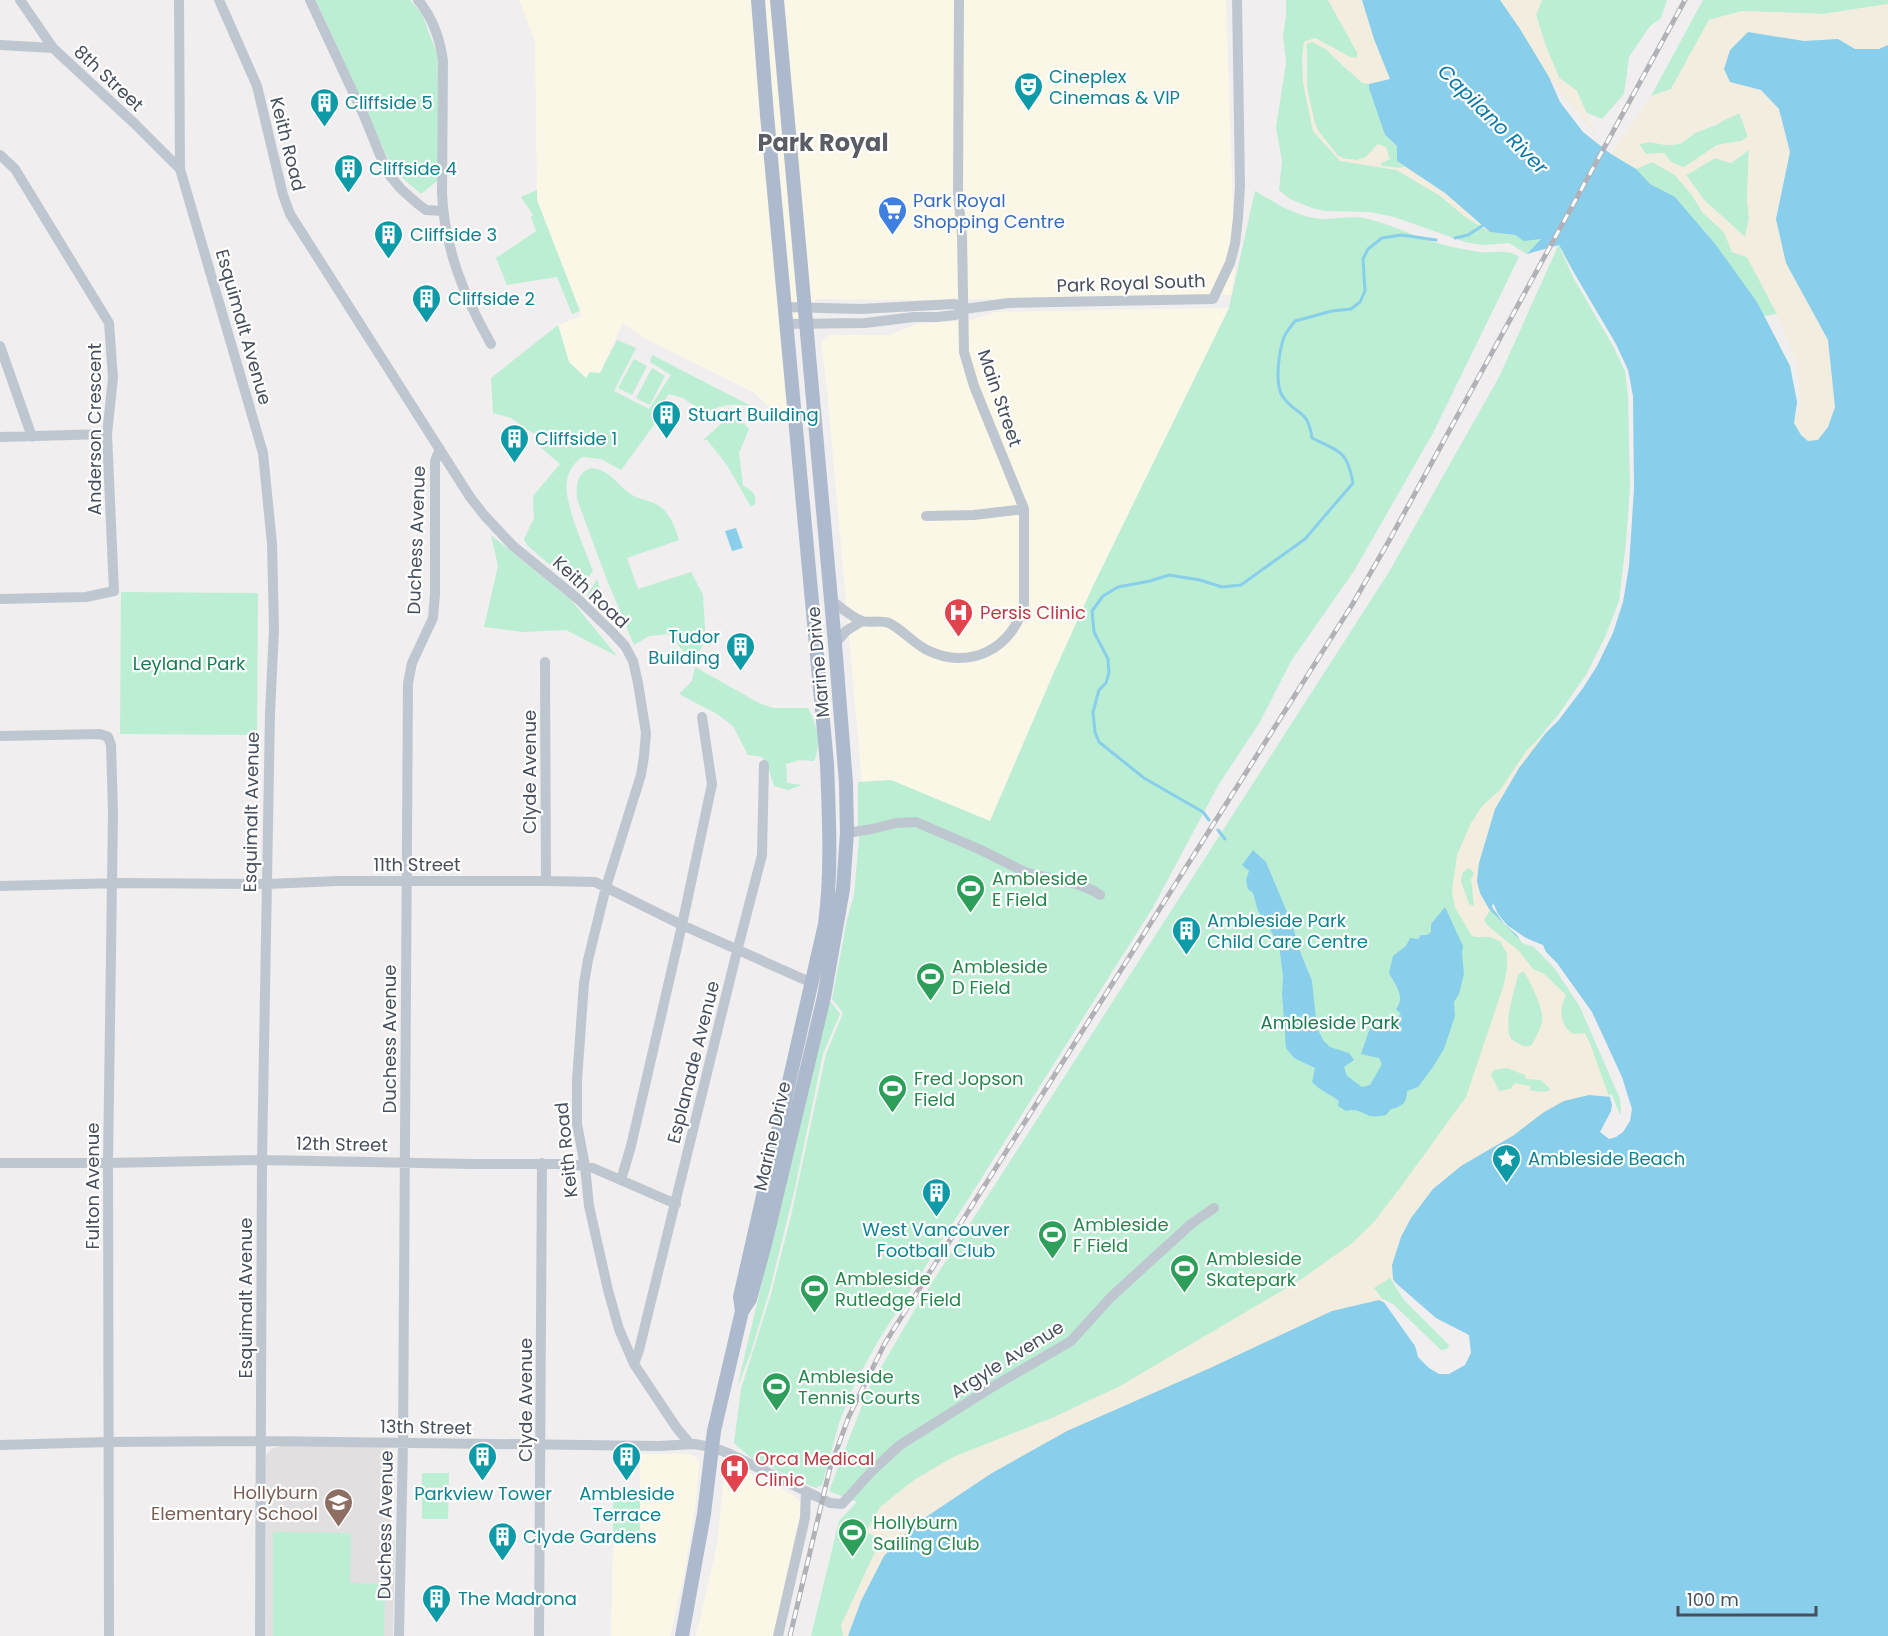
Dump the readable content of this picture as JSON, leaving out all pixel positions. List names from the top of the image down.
{
  "streets": {
    "main road": ["Marine Drive"],
    "street": [
      "8th Street",
      "Keith Road",
      "Park Royal South",
      "Esquimalt Avenue",
      "Main Street",
      "Anderson Crescent",
      "Duchess Avenue",
      "Clyde Avenue",
      "11th Street",
      "Esplanade Avenue",
      "12th Street",
      "Fulton Avenue",
      "Argyle Avenue",
      "13th Street"
    ]
  },
  "crossings": [
    ["8th Street", "Esquimalt Avenue"],
    ["Keith Road", "Duchess Avenue"],
    ["Keith Road", "11th Street"],
    ["Keith Road", "Esplanade Avenue"],
    ["Keith Road", "12th Street"],
    ["Keith Road", "13th Street"],
    ["Park Royal South", "Main Street"],
    ["Park Royal South", "Marine Drive"],
    ["Esquimalt Avenue", "11th Street"],
    ["Esquimalt Avenue", "12th Street"],
    ["Esquimalt Avenue", "13th Street"],
    ["Main Street", "Marine Drive"],
    ["Duchess Avenue", "11th Street"],
    ["Duchess Avenue", "12th Street"],
    ["Duchess Avenue", "13th Street"],
    ["Marine Drive", "11th Street"],
    ["Marine Drive", "13th Street"],
    ["Clyde Avenue", "11th Street"],
    ["Clyde Avenue", "12th Street"],
    ["Clyde Avenue", "13th Street"],
    ["11th Street", "Esplanade Avenue"],
    ["11th Street", "Fulton Avenue"],
    ["Esplanade Avenue", "12th Street"],
    ["12th Street", "Fulton Avenue"],
    ["Fulton Avenue", "13th Street"],
    ["Argyle Avenue", "13th Street"]
  ],
  "districts": ["Park Royal"],
  "water": ["Capilano River"],
  "parks": ["Leyland Park", "Ambleside Park"],
  "places": {
    "theatre": ["Cineplex Cinemas & VIP"],
    "building": [
      "Cliffside 5",
      "Cliffside 4",
      "Cliffside 3",
      "Cliffside 2",
      "Stuart Building",
      "Cliffside 1",
      "Tudor Building",
      "Ambleside Park Child Care Centre",
      "West Vancouver Football Club",
      "Parkview Tower",
      "Ambleside Terrace",
      "Clyde Gardens",
      "The Madrona"
    ],
    "supermarket": ["Park Royal Shopping Centre"],
    "hospital": ["Persis Clinic", "Orca Medical Clinic"],
    "sports": [
      "Ambleside E Field",
      "Ambleside D Field",
      "Fred Jopson Field",
      "Ambleside F Field",
      "Ambleside Skatepark",
      "Ambleside Rutledge Field",
      "Ambleside Tennis Courts",
      "Hollyburn Sailing Club"
    ],
    "place": ["Ambleside Beach"],
    "school or university": ["Hollyburn Elementary School"]
  },
  "scale_bar": "100 m"
}
